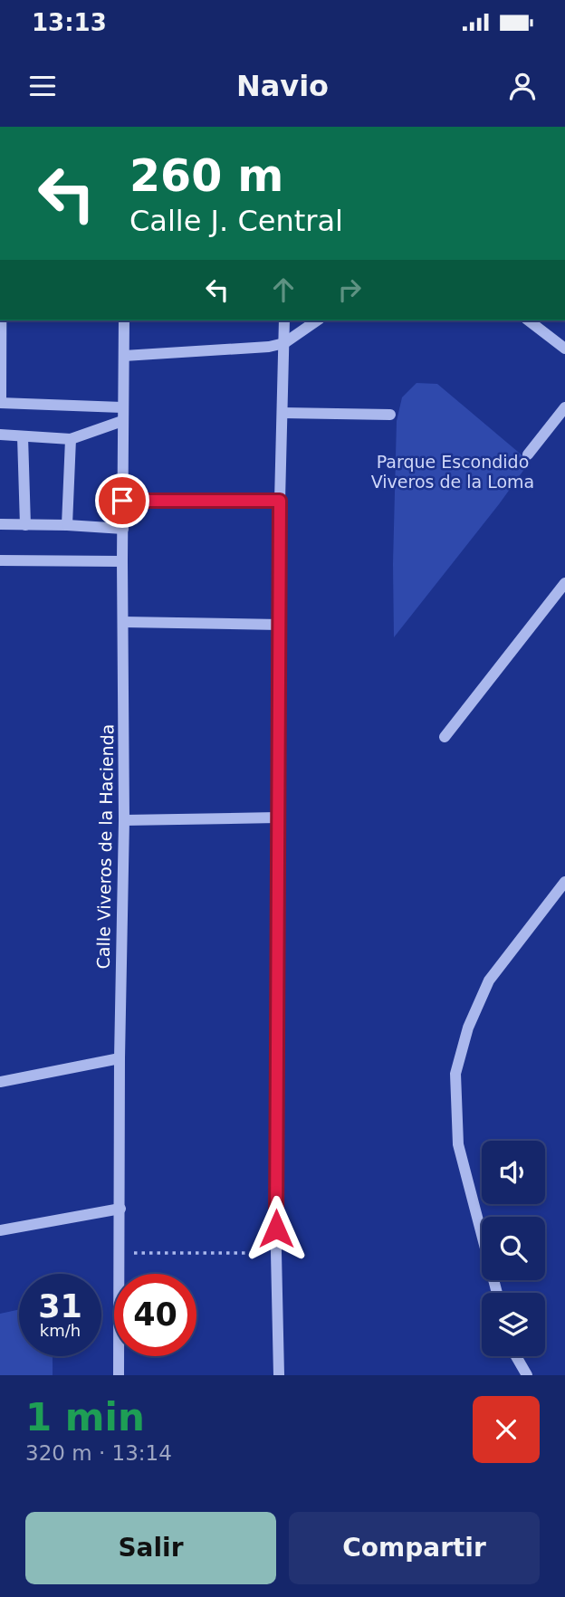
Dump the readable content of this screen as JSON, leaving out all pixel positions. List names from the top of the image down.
{
  "streets": {
    "street": ["Calle Viveros de la Hacienda"]
  },
  "parks": ["Parque Escondido Viveros de la Loma"],
  "page": {
    "status": "13:13",
    "header": "Navio",
    "turn": ["260 m", "Calle J. Central"],
    "speed": "31 km/h",
    "limit": "40",
    "heading": ["1 min", "320 m · 13:14"],
    "buttons": ["Salir", "Compartir"]
  }
}
